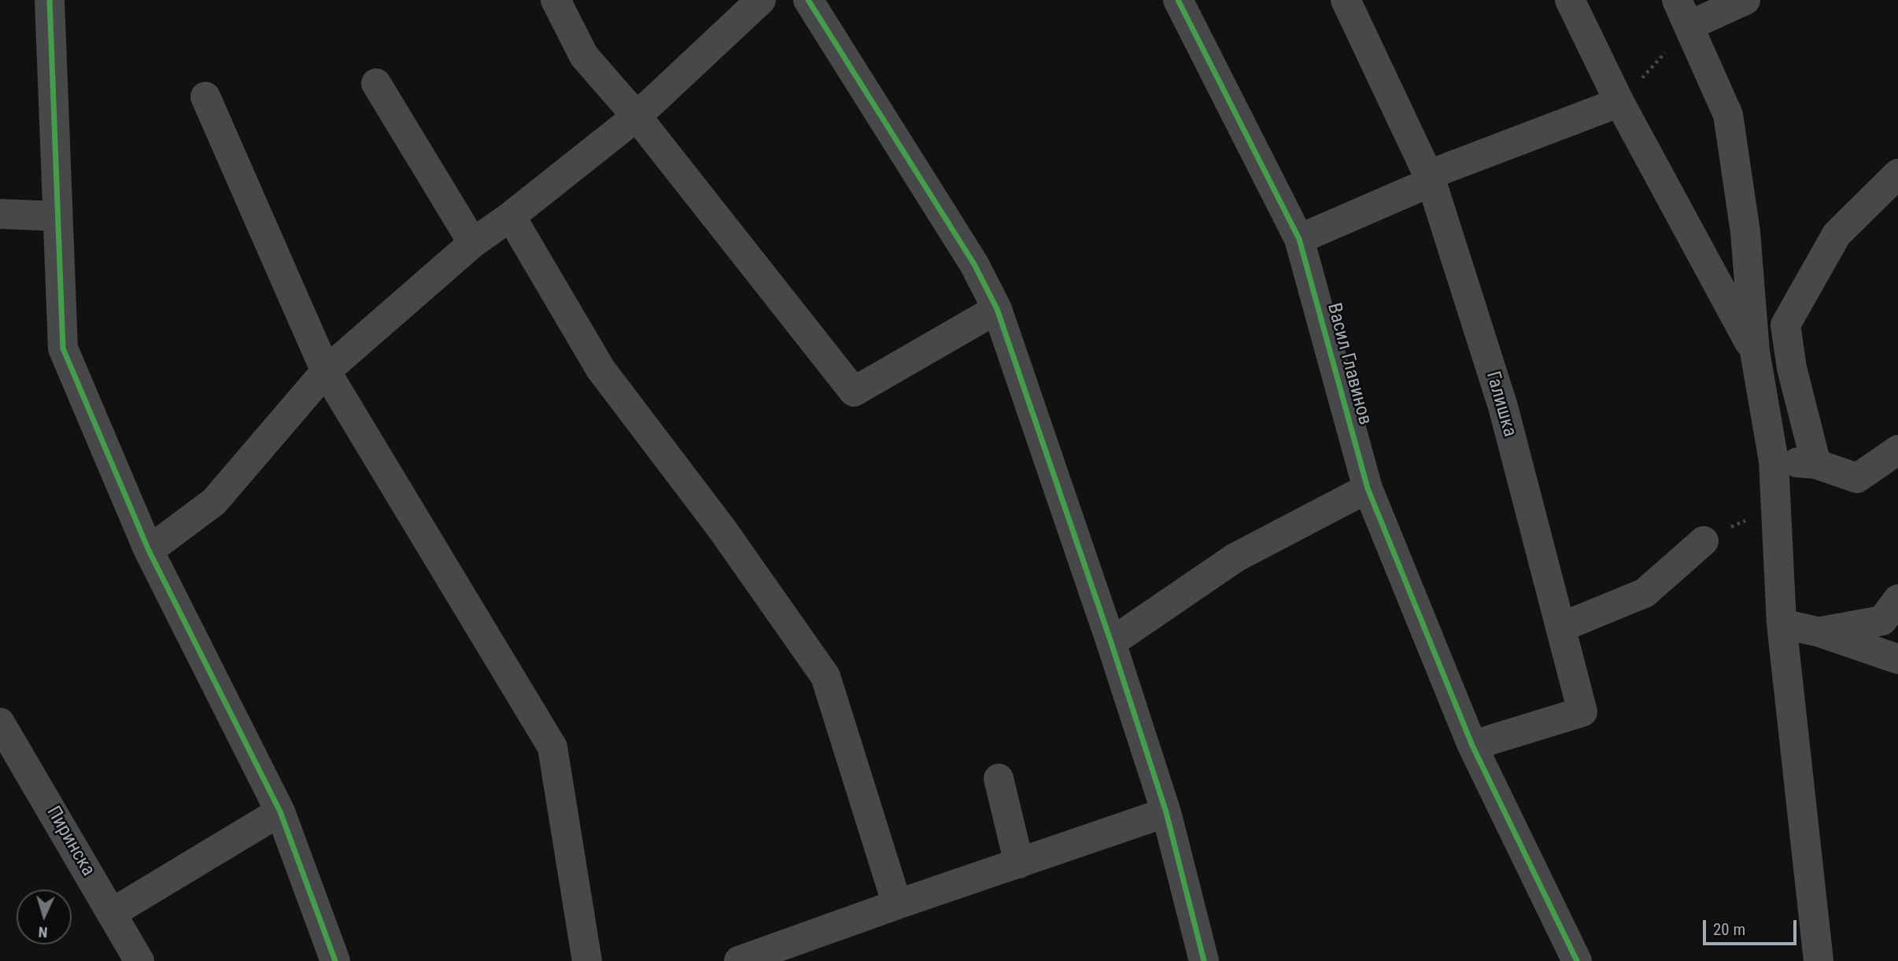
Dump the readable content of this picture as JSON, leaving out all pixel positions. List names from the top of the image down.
{
  "streets": {
    "street": ["Васил Главинов", "Галишка", "Пиринска"]
  },
  "crossings": [
    ["Васил Главинов", "Галишка"]
  ],
  "scale_bar": "20 m",
  "north": "bottom"
}
